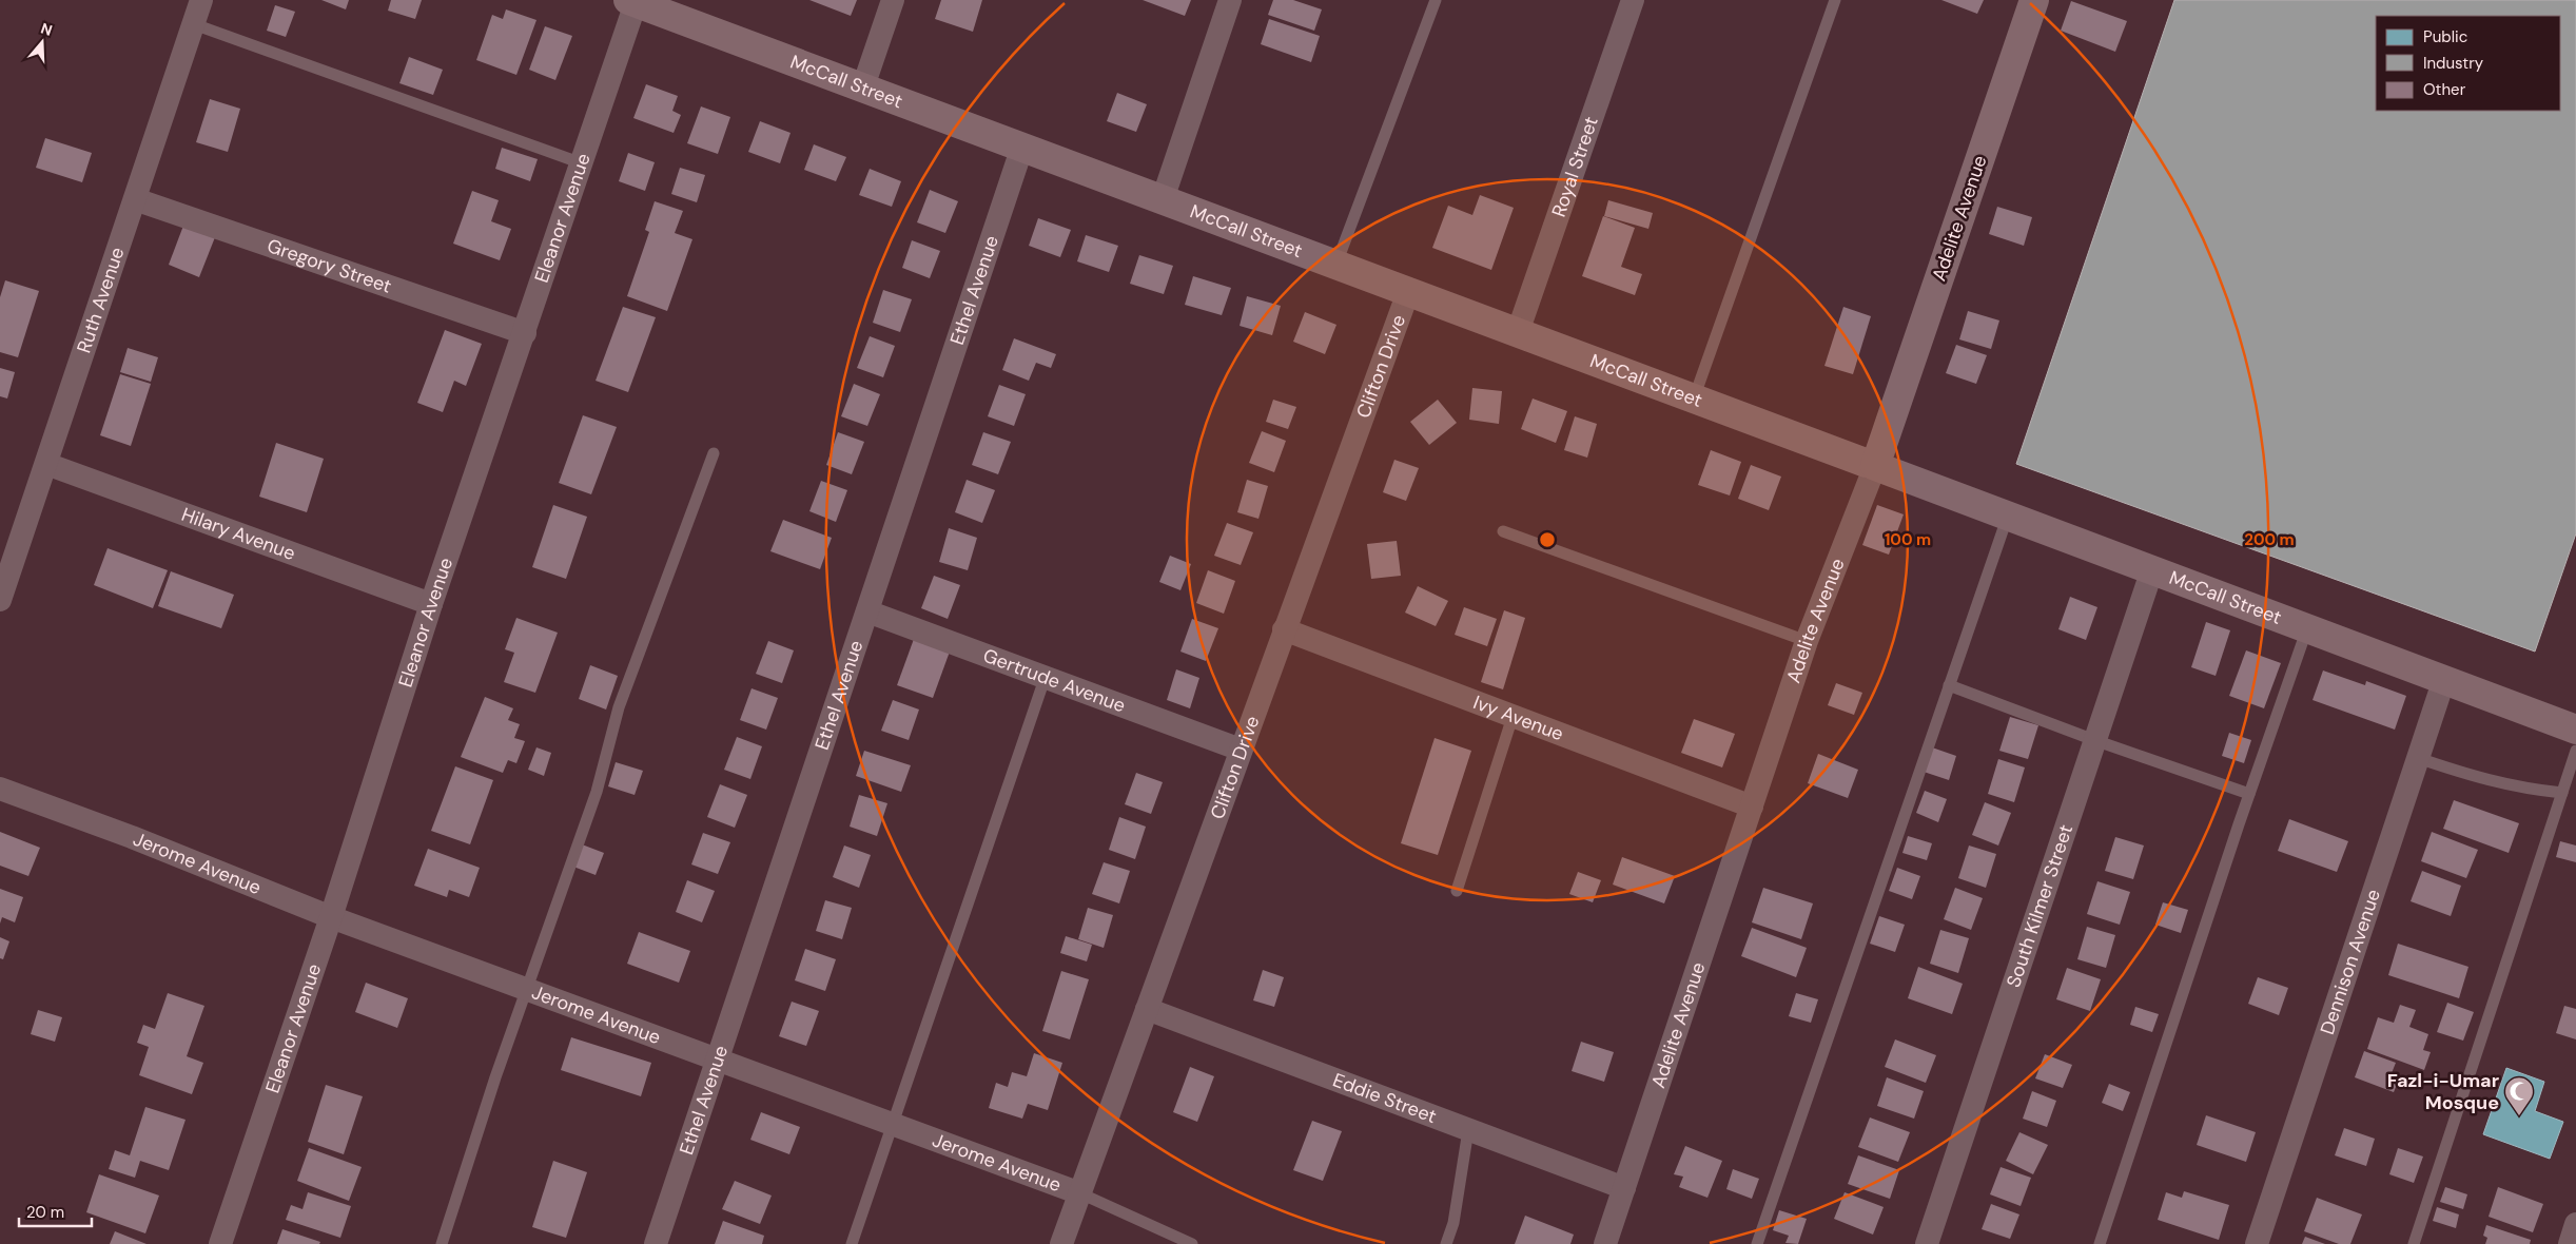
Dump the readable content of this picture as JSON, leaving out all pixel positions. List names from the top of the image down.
{
  "streets": {
    "street": [
      "McCall Street",
      "Royal Street",
      "Eleanor Avenue",
      "Adelite Avenue",
      "Gregory Street",
      "Ethel Avenue",
      "Ruth Avenue",
      "Clifton Drive",
      "Hilary Avenue",
      "Gertrude Avenue",
      "Ivy Avenue",
      "Jerome Avenue",
      "South Kilmer Street",
      "Dennison Avenue",
      "Eddie Street"
    ]
  },
  "crossings": [
    ["McCall Street", "Royal Street"],
    ["McCall Street", "Eleanor Avenue"],
    ["McCall Street", "Adelite Avenue"],
    ["McCall Street", "Ethel Avenue"],
    ["McCall Street", "Clifton Drive"],
    ["McCall Street", "South Kilmer Street"],
    ["McCall Street", "Dennison Avenue"],
    ["Eleanor Avenue", "Gregory Street"],
    ["Eleanor Avenue", "Hilary Avenue"],
    ["Eleanor Avenue", "Jerome Avenue"],
    ["Adelite Avenue", "Ivy Avenue"],
    ["Adelite Avenue", "Eddie Street"],
    ["Gregory Street", "Ruth Avenue"],
    ["Ethel Avenue", "Gertrude Avenue"],
    ["Ethel Avenue", "Jerome Avenue"],
    ["Ruth Avenue", "Hilary Avenue"],
    ["Clifton Drive", "Gertrude Avenue"],
    ["Clifton Drive", "Ivy Avenue"],
    ["Clifton Drive", "Jerome Avenue"],
    ["Clifton Drive", "Eddie Street"]
  ],
  "places": {
    "mosque": ["Fazl-i-Umar Mosque"]
  },
  "legend": ["Public", "Industry", "Other"],
  "scale_bar": "20 m",
  "north": "top",
  "rings": ["100 m", "200 m"]
}
